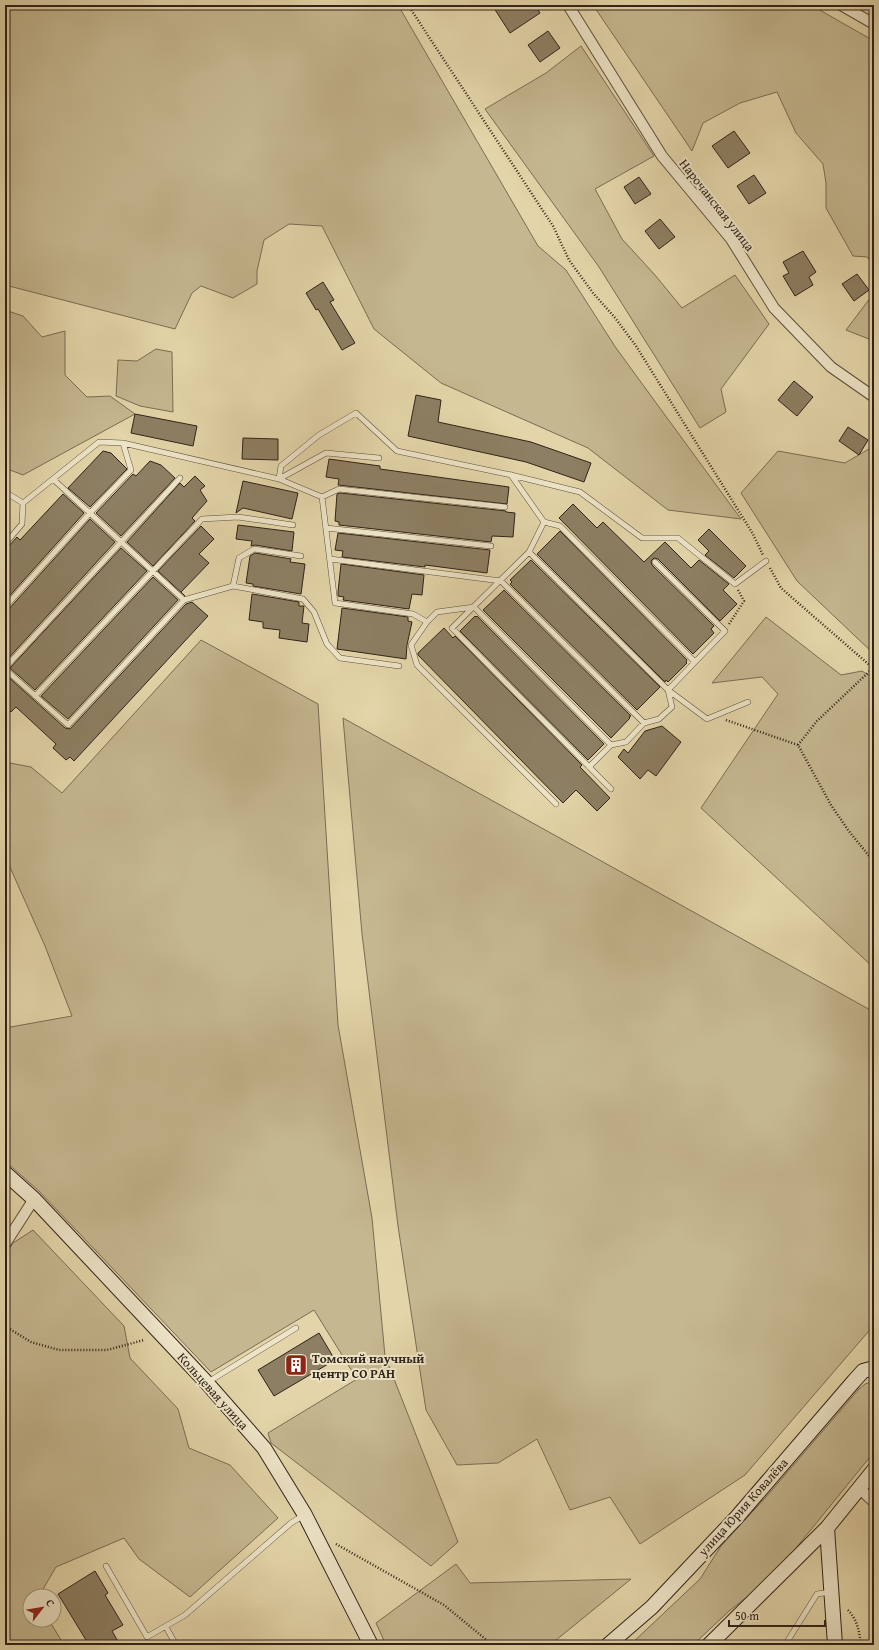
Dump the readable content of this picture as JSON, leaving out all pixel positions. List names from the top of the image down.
{
  "streets": {
    "street": ["Нарочанская улица", "Кольцевая улица", "улица Юрия Ковалёва"]
  },
  "places": {
    "building": ["Томский научный центр СО РАН"]
  },
  "scale_bar": "50 m",
  "north": "top right"
}
